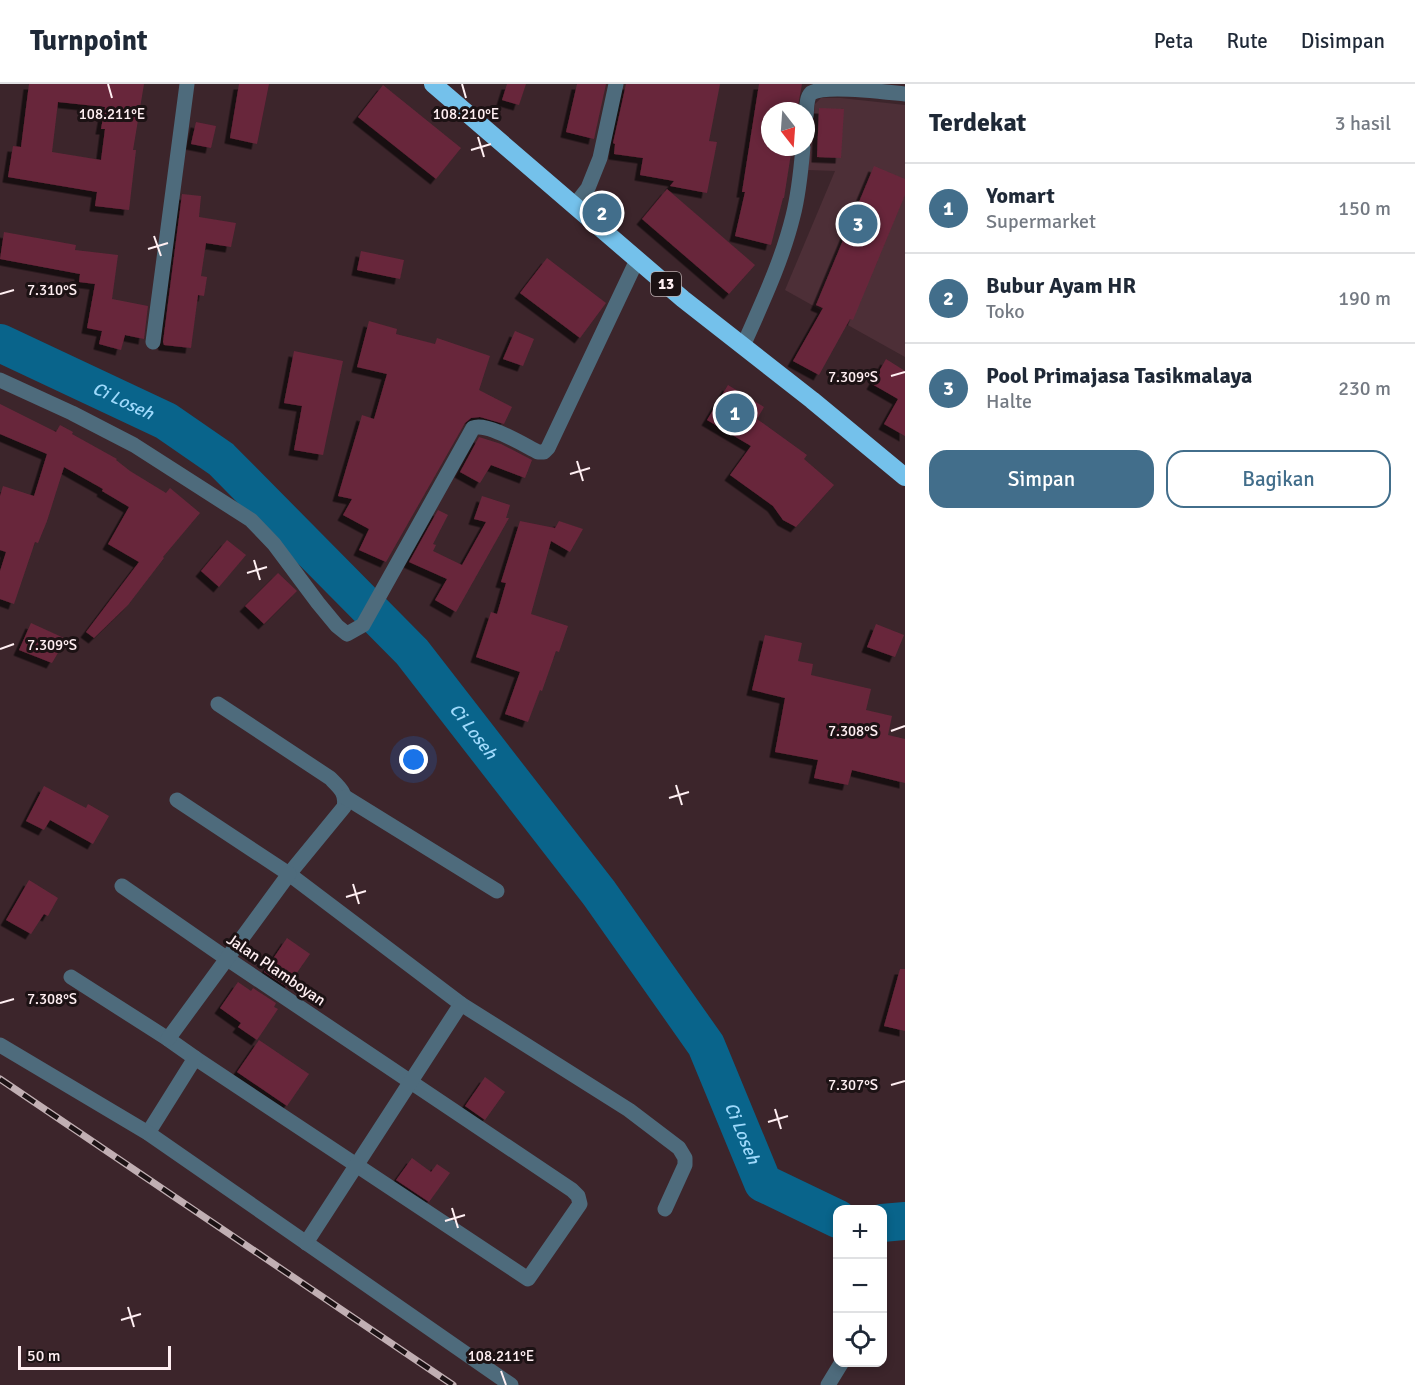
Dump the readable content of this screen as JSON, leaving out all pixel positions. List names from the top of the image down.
{
  "streets": {
    "highway": ["13"],
    "street": ["Jalan Plamboyan"]
  },
  "water": ["Ci Loseh"],
  "scale_bar": "50 m",
  "north": "bottom",
  "page": {
    "header": "Turnpoint",
    "nav": ["Peta", "Rute", "Disimpan"],
    "heading": ["Terdekat", "3 hasil"],
    "list": [
      {
        "mark": "1",
        "name": "Yomart",
        "note": "Supermarket",
        "value": "150 m"
      },
      {
        "mark": "2",
        "name": "Bubur Ayam HR",
        "note": "Toko",
        "value": "190 m"
      },
      {
        "mark": "3",
        "name": "Pool Primajasa Tasikmalaya",
        "note": "Halte",
        "value": "230 m"
      }
    ],
    "pins": ["2", "3", "1"],
    "buttons": ["Simpan", "Bagikan"],
    "map_buttons": ["+", "−"],
    "scale": "50 m"
  },
  "coordinates": [
    "108.211°E",
    "108.210°E",
    "7.310°S",
    "7.309°S",
    "7.308°S",
    "7.307°S"
  ]
}
